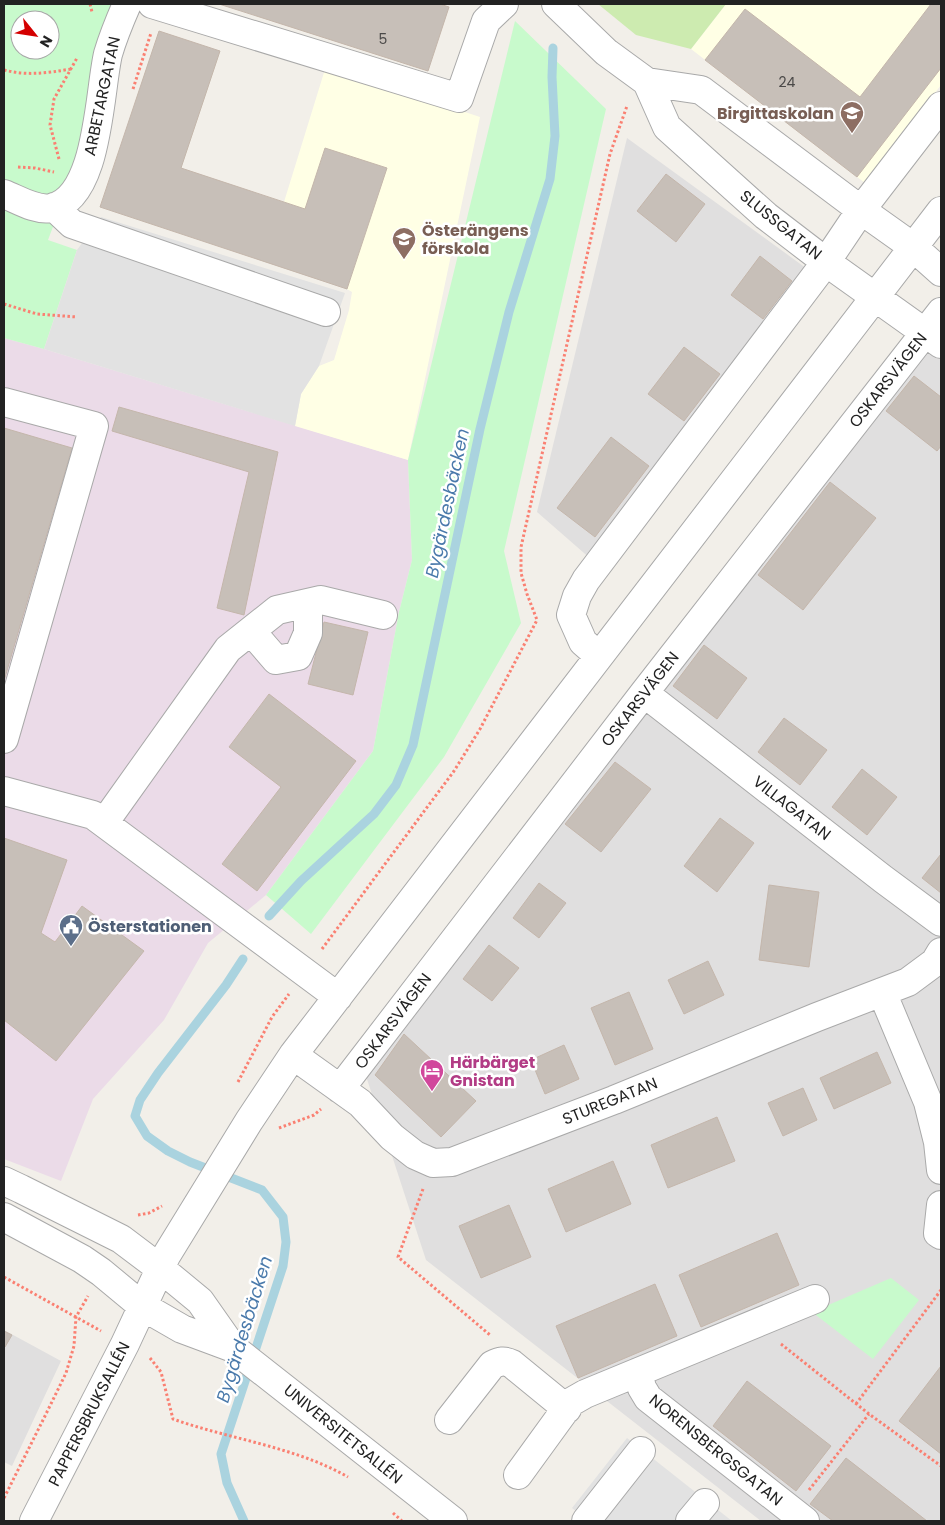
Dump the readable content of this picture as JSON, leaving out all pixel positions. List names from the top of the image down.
{
  "streets": {
    "street": [
      "ARBETARGATAN",
      "SLUSSGATAN",
      "OSKARSVÄGEN",
      "VILLAGATAN",
      "STUREGATAN",
      "PAPPERSBRUKSALLÉN",
      "UNIVERSITETSALLÉN",
      "NORENSBERGSGATAN"
    ]
  },
  "crossings": [
    ["SLUSSGATAN", "OSKARSVÄGEN"],
    ["OSKARSVÄGEN", "VILLAGATAN"],
    ["PAPPERSBRUKSALLÉN", "UNIVERSITETSALLÉN"]
  ],
  "water": ["Bygärdesbäcken"],
  "places": {
    "school or university": ["Birgittaskolan", "Österängens förskola"],
    "public building": ["Österstationen"],
    "hotel": ["Härbärget Gnistan"]
  },
  "house_numbers": ["5", "24"],
  "north": "bottom right"
}
